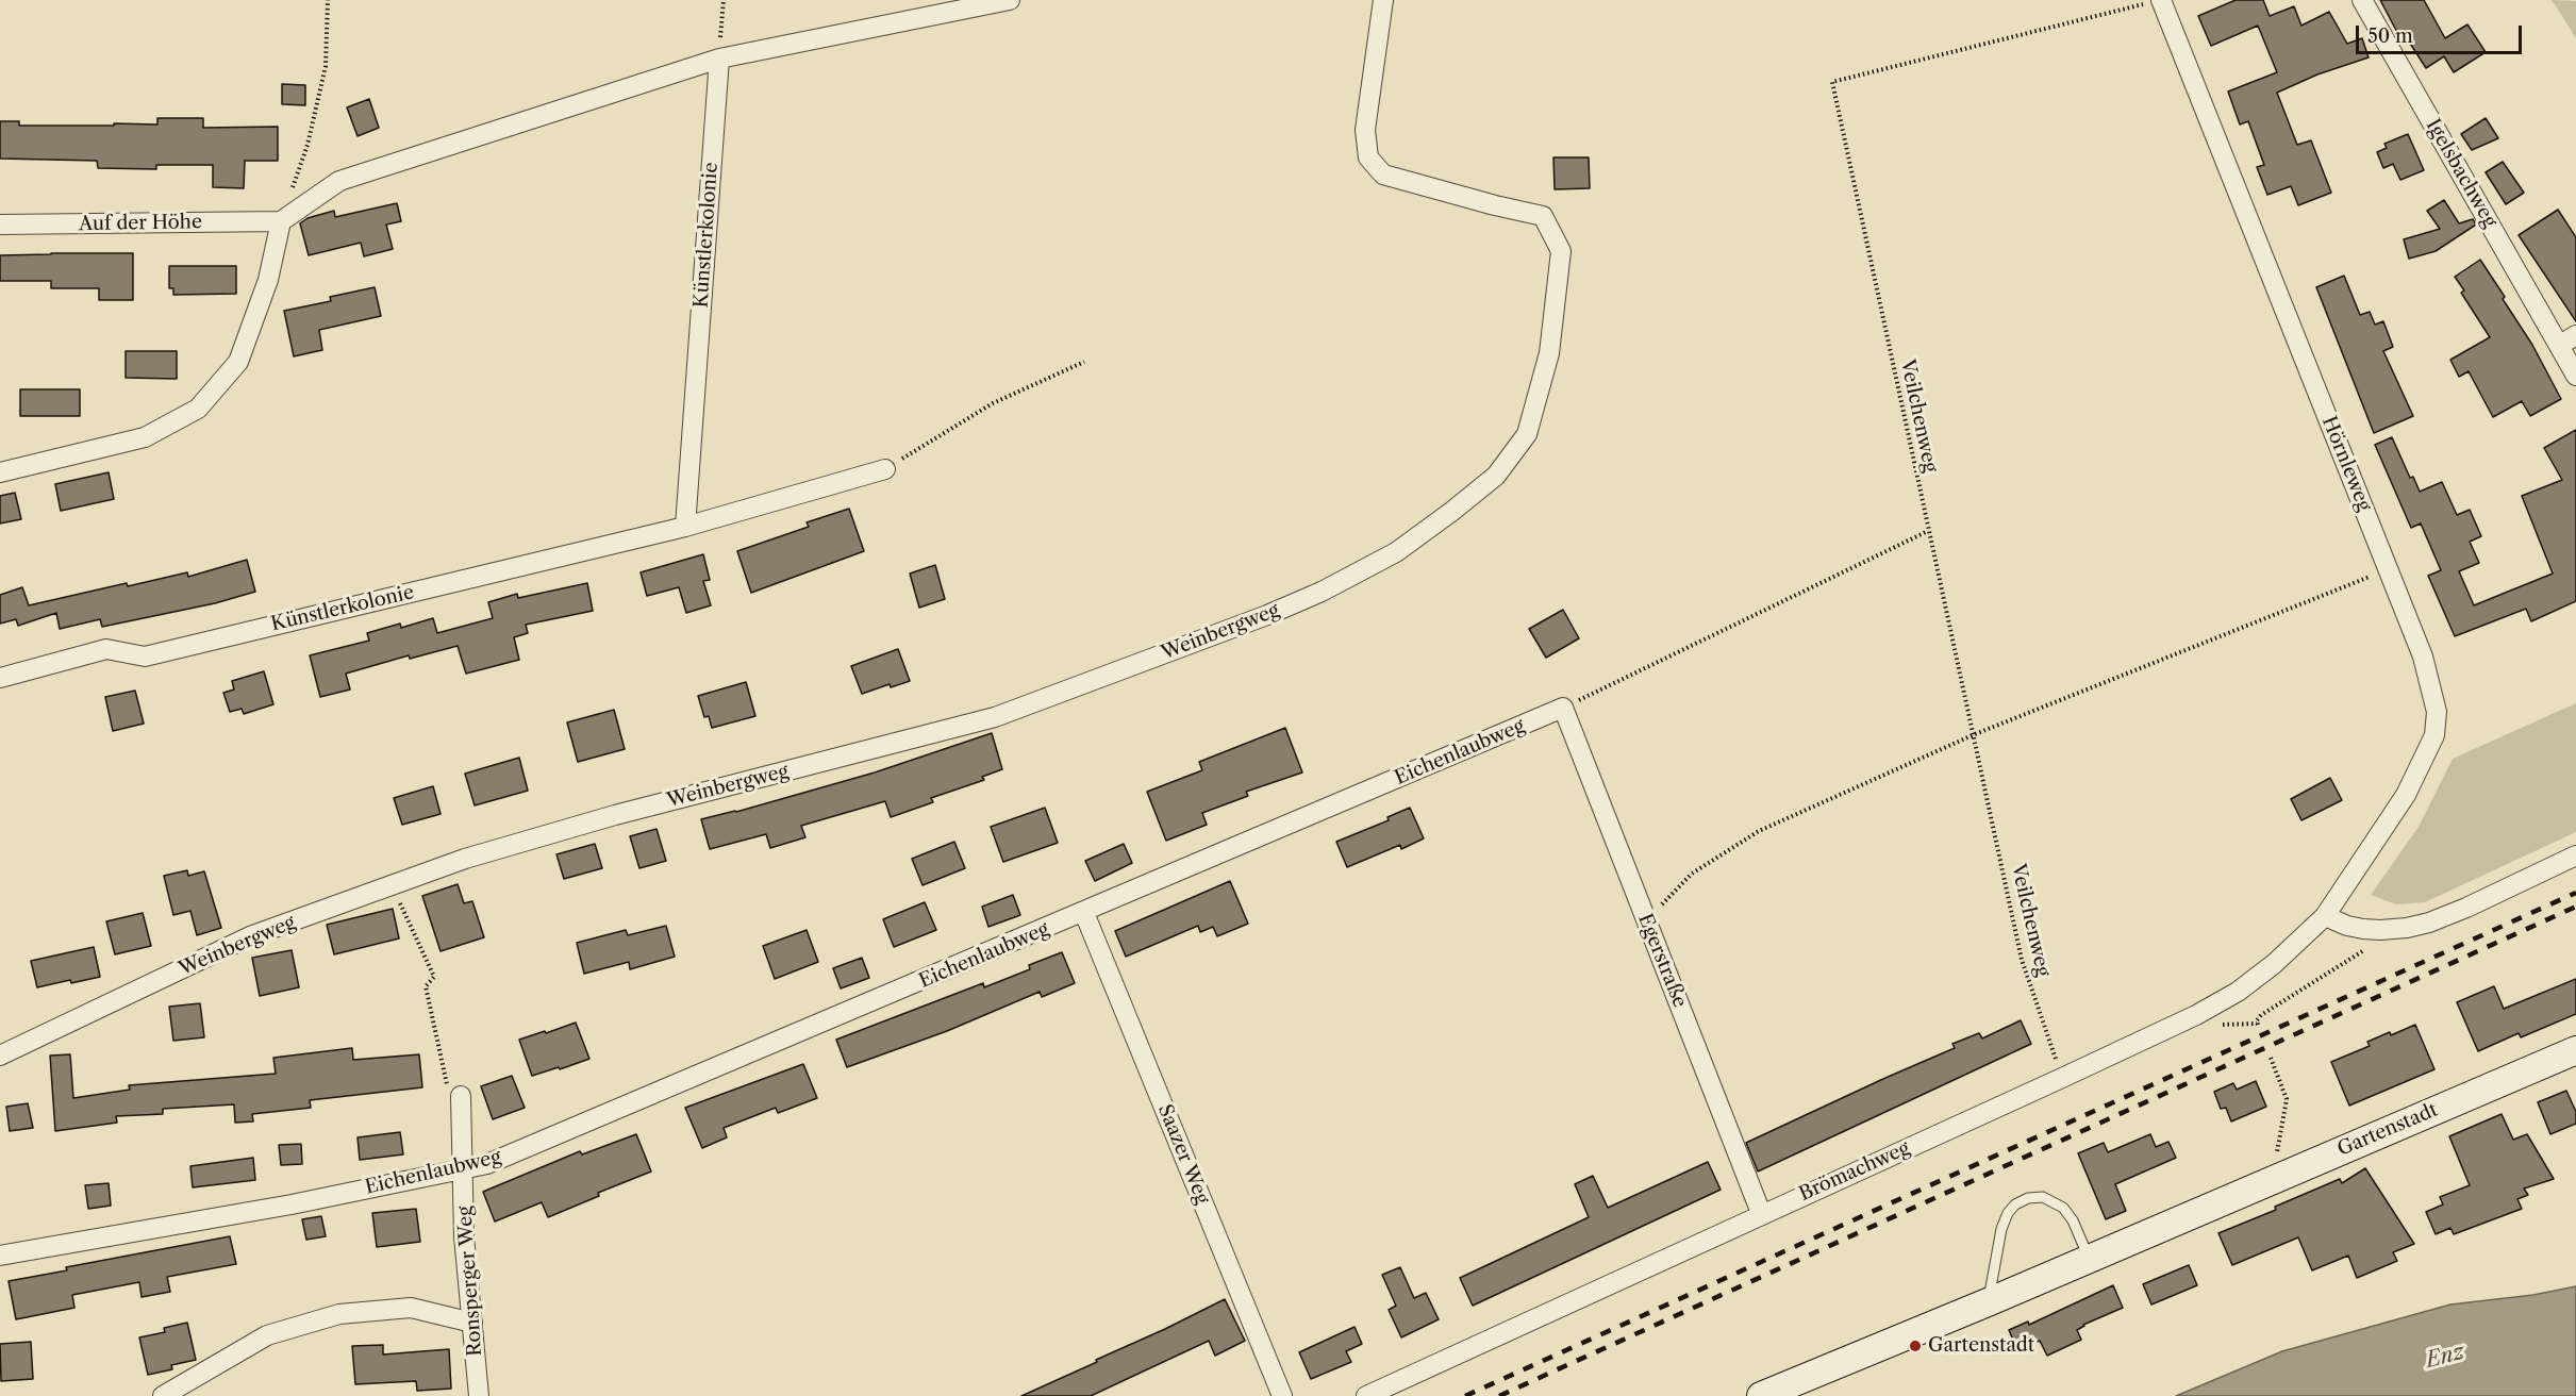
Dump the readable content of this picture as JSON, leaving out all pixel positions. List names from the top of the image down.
{
  "streets": {
    "street": [
      "Igelsbachweg",
      "Auf der Höhe",
      "Künstlerkolonie",
      "Hörnleweg",
      "Weinbergweg",
      "Eichenlaubweg",
      "Egerstraße",
      "Gartenstadt",
      "Saazer Weg",
      "Brömachweg",
      "Ronsperger Weg"
    ],
    "path": ["Veilchenweg"]
  },
  "crossings": [
    ["Veilchenweg", "Brömachweg"],
    ["Hörnleweg", "Brömachweg"],
    ["Eichenlaubweg", "Egerstraße"],
    ["Eichenlaubweg", "Saazer Weg"],
    ["Eichenlaubweg", "Ronsperger Weg"],
    ["Egerstraße", "Brömachweg"]
  ],
  "water": ["Enz"],
  "places": ["Gartenstadt"],
  "scale_bar": "50 m"
}
